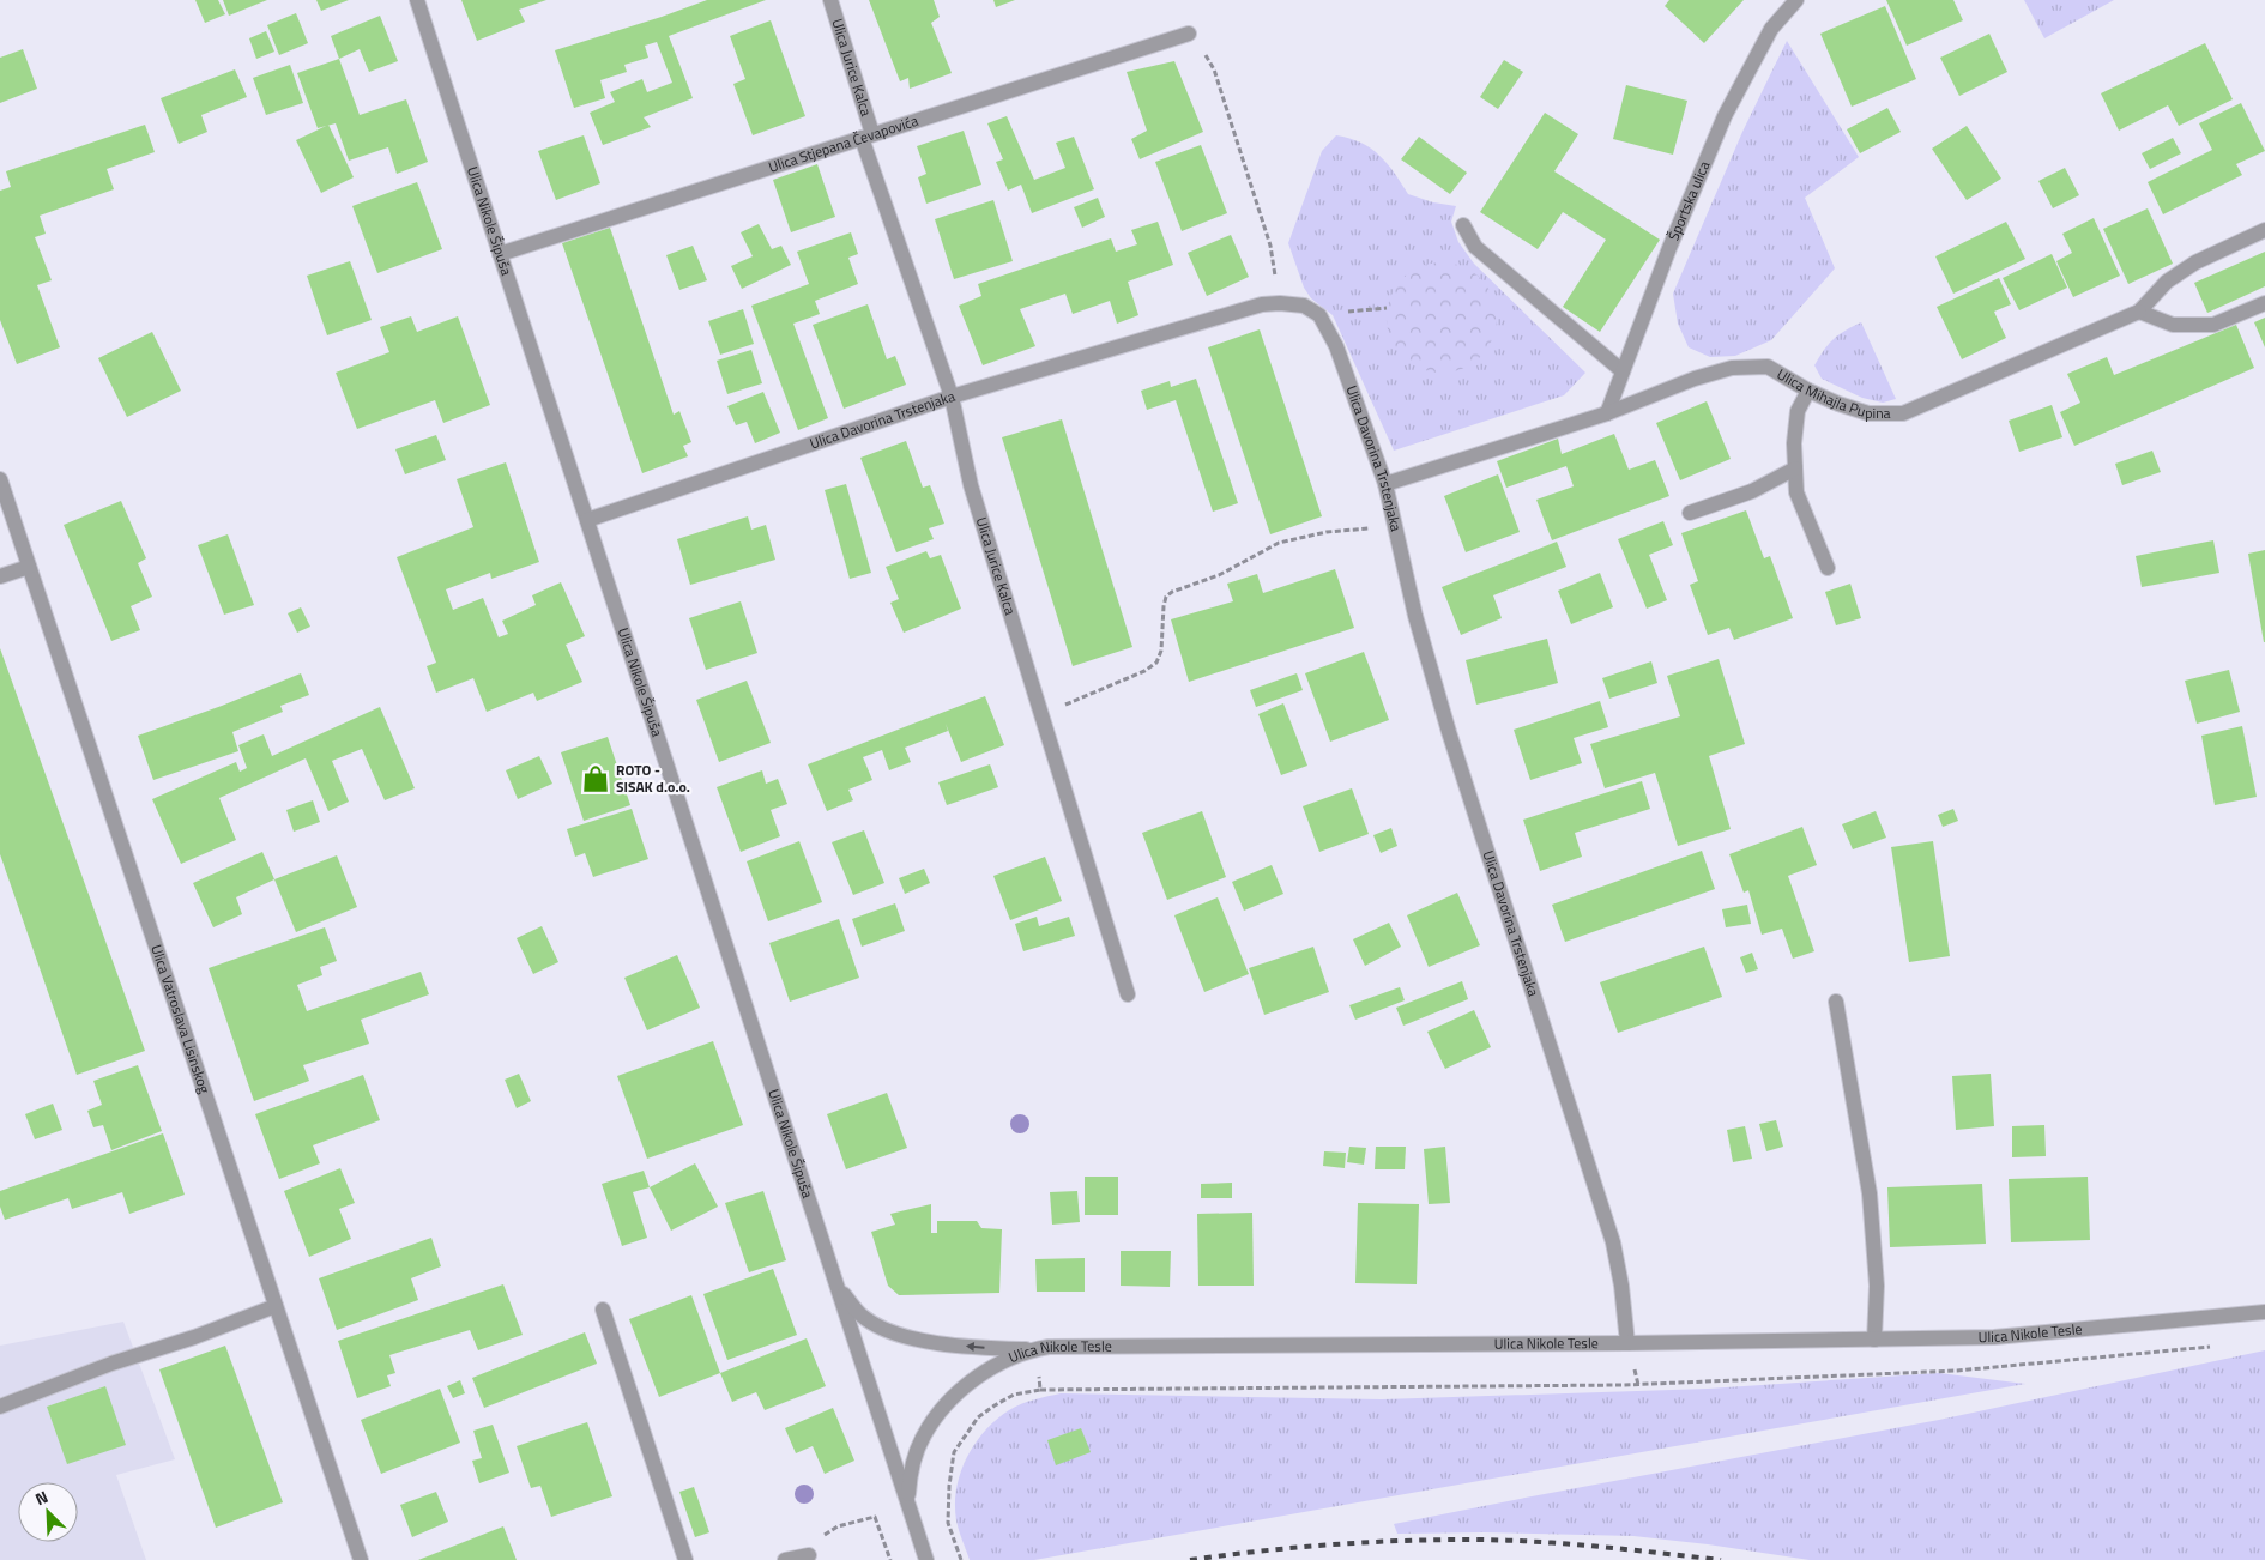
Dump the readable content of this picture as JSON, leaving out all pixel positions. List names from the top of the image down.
{
  "streets": {
    "street": [
      "Ulica Jurice Kalca",
      "Ulica Stjepana Čevapovića",
      "Športska ulica",
      "Ulica Nikole Šipuša",
      "Ulica Mihajla Pupina",
      "Ulica Davorina Trstenjaka",
      "Ulica Vatroslava Lisinskog",
      "Ulica Nikole Tesle"
    ]
  },
  "crossings": [
    ["Ulica Jurice Kalca", "Ulica Stjepana Čevapovića"],
    ["Ulica Jurice Kalca", "Ulica Davorina Trstenjaka"],
    ["Ulica Stjepana Čevapovića", "Ulica Nikole Šipuša"],
    ["Športska ulica", "Ulica Mihajla Pupina"],
    ["Ulica Nikole Šipuša", "Ulica Davorina Trstenjaka"],
    ["Ulica Nikole Šipuša", "Ulica Nikole Tesle"],
    ["Ulica Mihajla Pupina", "Ulica Davorina Trstenjaka"],
    ["Ulica Davorina Trstenjaka", "Ulica Nikole Tesle"]
  ],
  "places": {
    "shop": ["ROTO - SISAK d.o.o."]
  },
  "north": "top left"
}
